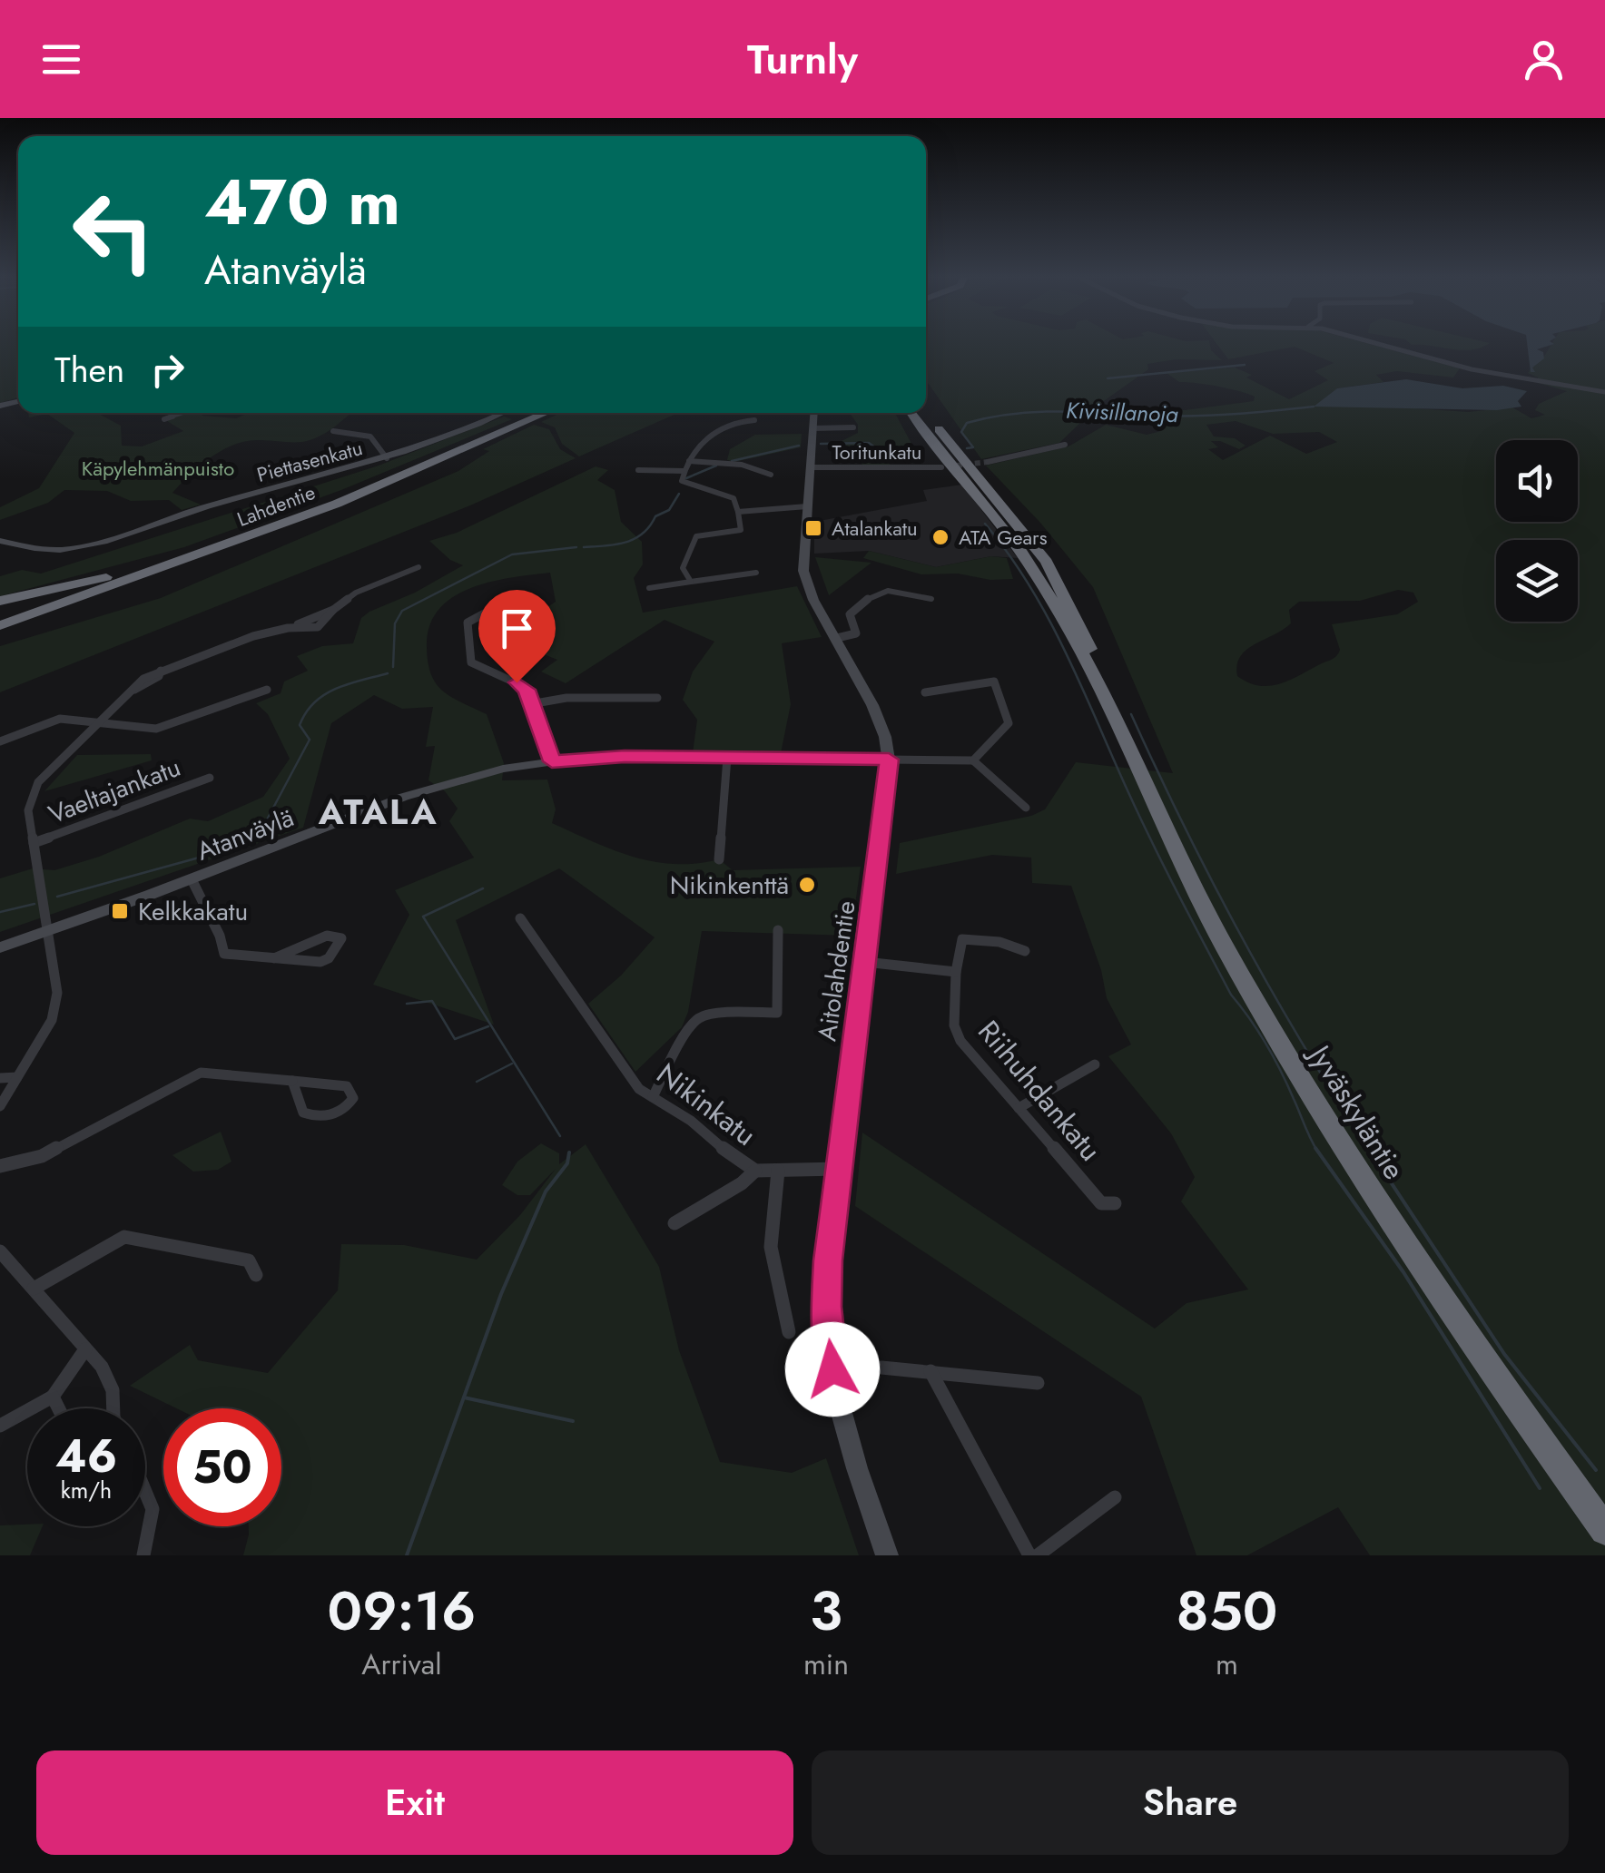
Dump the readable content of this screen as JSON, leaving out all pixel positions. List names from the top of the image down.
{
  "streets": {
    "highway": ["Lahdentie", "Jyväskyläntie"],
    "main road": ["Piettasenkatu", "Atanväylä", "Aitolahdentie"],
    "street": [
      "Toritunkatu",
      "Vaeltajankatu",
      "Riihuhdankatu",
      "Nikinkatu"
    ]
  },
  "crossings": [
    ["Toritunkatu", "Aitolahdentie"],
    ["Atanväylä", "Aitolahdentie"],
    ["Aitolahdentie", "Nikinkatu"]
  ],
  "districts": ["ATALA"],
  "water": ["Kivisillanoja"],
  "parks": ["Käpylehmänpuisto"],
  "places": {
    "transit": ["Atalankatu", "Kelkkakatu"],
    "other": ["ATA Gears", "Nikinkenttä"]
  },
  "page": {
    "header": "Turnly",
    "turn": ["470 m", "Atanväylä"],
    "then": "Then",
    "speed": "46 km/h",
    "limit": "50",
    "eta": [
      "09:16",
      "Arrival",
      "3",
      "min",
      "850",
      "m"
    ],
    "buttons": ["Exit", "Share"]
  }
}
